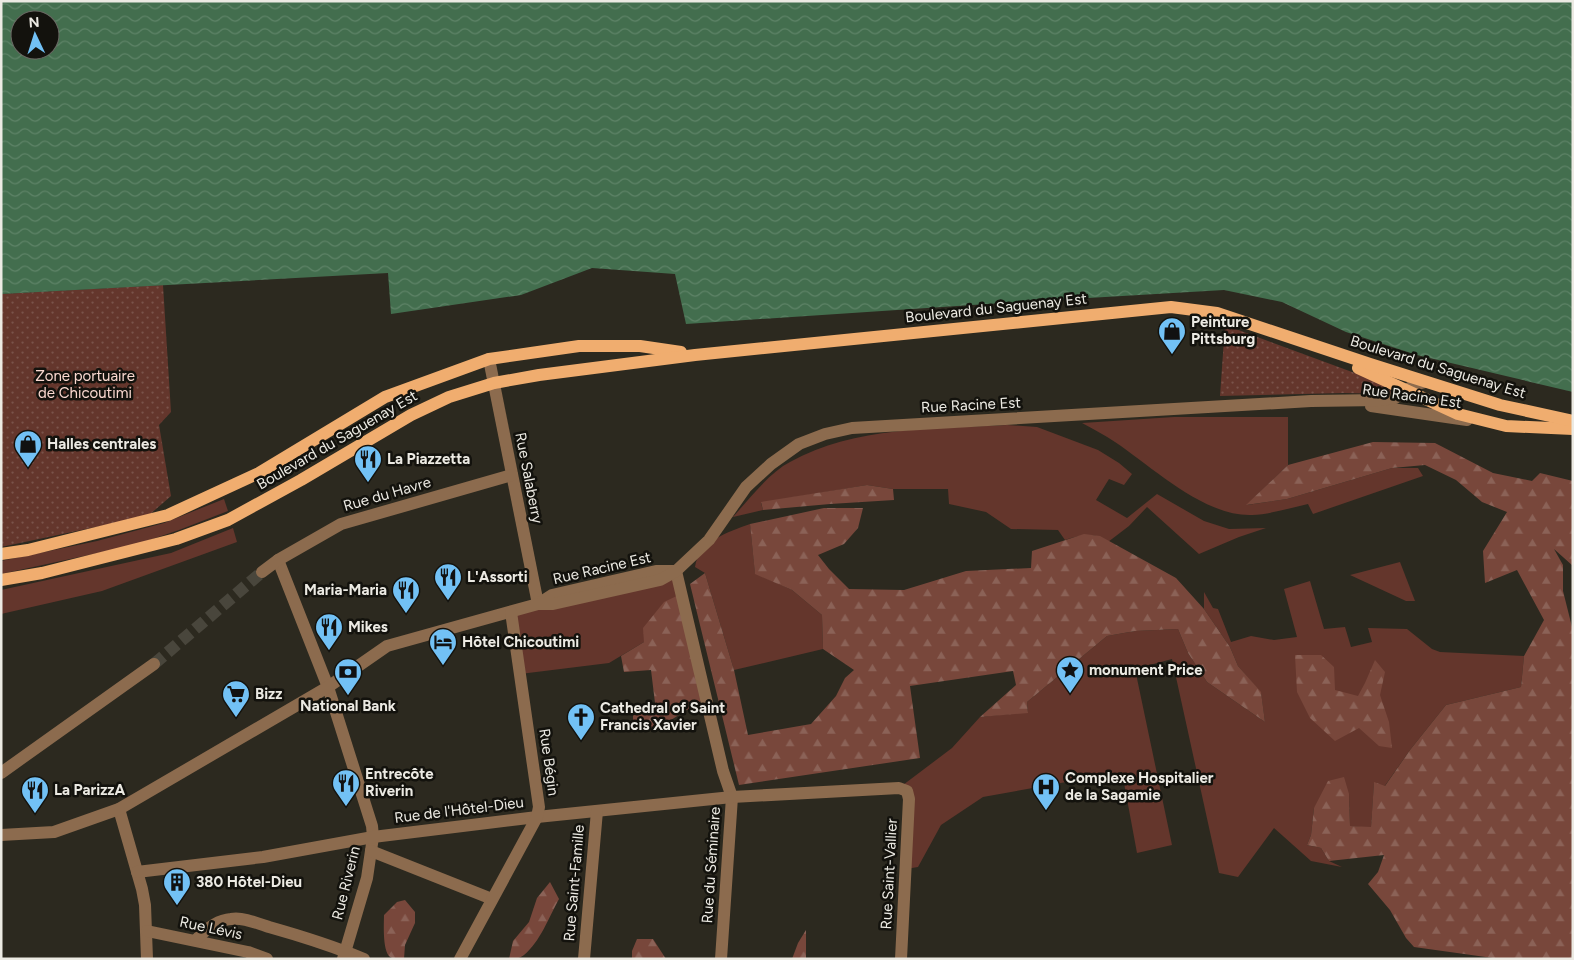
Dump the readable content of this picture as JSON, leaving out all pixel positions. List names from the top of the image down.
{
  "streets": {
    "main road": ["Boulevard du Saguenay Est"],
    "street": [
      "Rue Racine Est",
      "Rue Salaberry",
      "Rue du Havre",
      "Rue Bégin",
      "Rue de l'Hôtel-Dieu",
      "Rue du Séminaire",
      "Rue Saint-Vallier",
      "Rue Riverin",
      "Rue Saint-Famille",
      "Rue Lévis"
    ]
  },
  "crossings": [
    ["Boulevard du Saguenay Est", "Rue Racine Est"],
    ["Boulevard du Saguenay Est", "Rue Salaberry"],
    ["Rue Racine Est", "Rue Salaberry"],
    ["Rue Racine Est", "Rue Bégin"],
    ["Rue Racine Est", "Rue du Séminaire"],
    ["Rue Racine Est", "Rue Riverin"],
    ["Rue Salaberry", "Rue du Havre"],
    ["Rue du Havre", "Rue Riverin"],
    ["Rue Bégin", "Rue de l'Hôtel-Dieu"],
    ["Rue de l'Hôtel-Dieu", "Rue du Séminaire"],
    ["Rue de l'Hôtel-Dieu", "Rue Saint-Vallier"],
    ["Rue de l'Hôtel-Dieu", "Rue Riverin"],
    ["Rue de l'Hôtel-Dieu", "Rue Saint-Famille"]
  ],
  "parks": ["Zone portuaire de Chicoutimi"],
  "places": {
    "shop": ["Peinture Pittsburg", "Halles centrales"],
    "restaurant": [
      "La Piazzetta",
      "L'Assorti",
      "Maria-Maria",
      "Mikes",
      "Entrecôte Riverin",
      "La ParizzA"
    ],
    "hotel": ["Hôtel Chicoutimi"],
    "place": ["monument Price"],
    "bank": ["National Bank"],
    "supermarket": ["Bizz"],
    "church": ["Cathedral of Saint Francis Xavier"],
    "hospital": ["Complexe Hospitalier de la Sagamie"],
    "building": ["380 Hôtel-Dieu"]
  },
  "north": "top"
}
